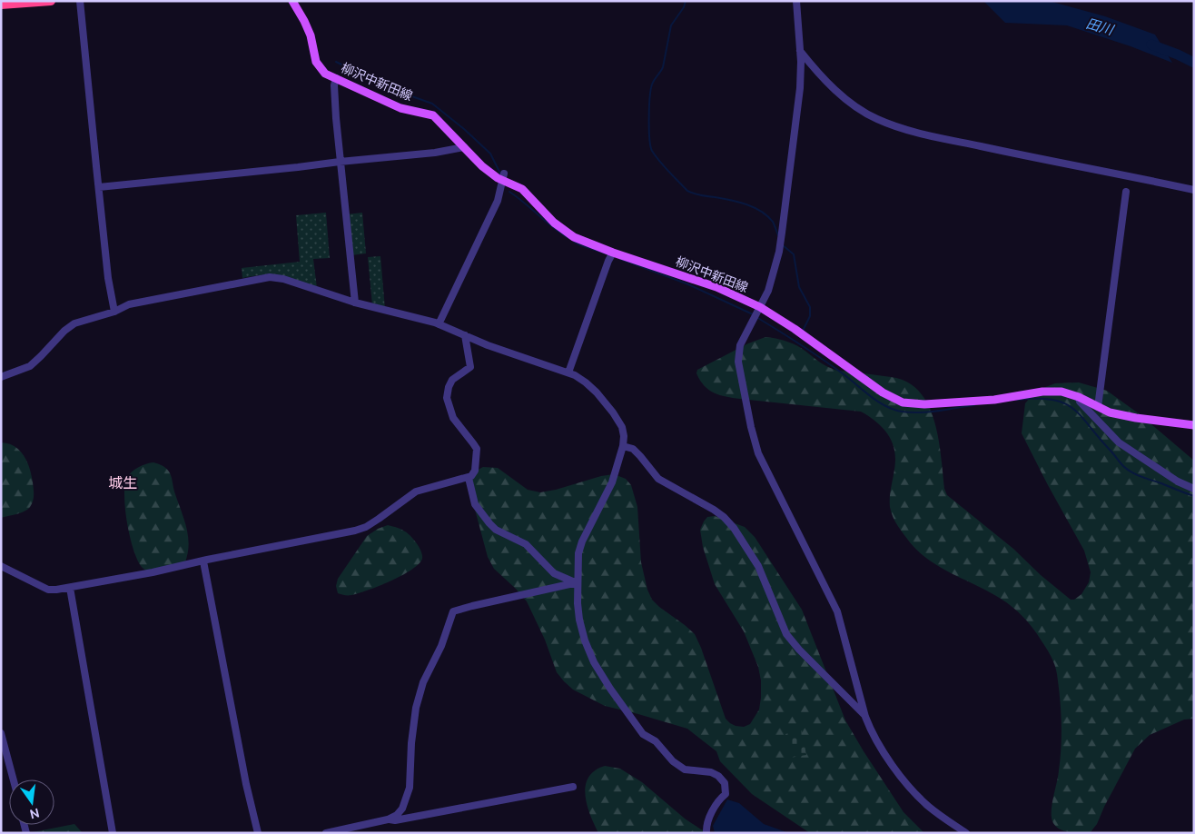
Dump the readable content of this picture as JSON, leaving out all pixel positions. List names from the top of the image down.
{
  "streets": {
    "main road": ["柳沢中新田線"]
  },
  "districts": ["城生"],
  "water": ["田川"],
  "north": "bottom"
}
